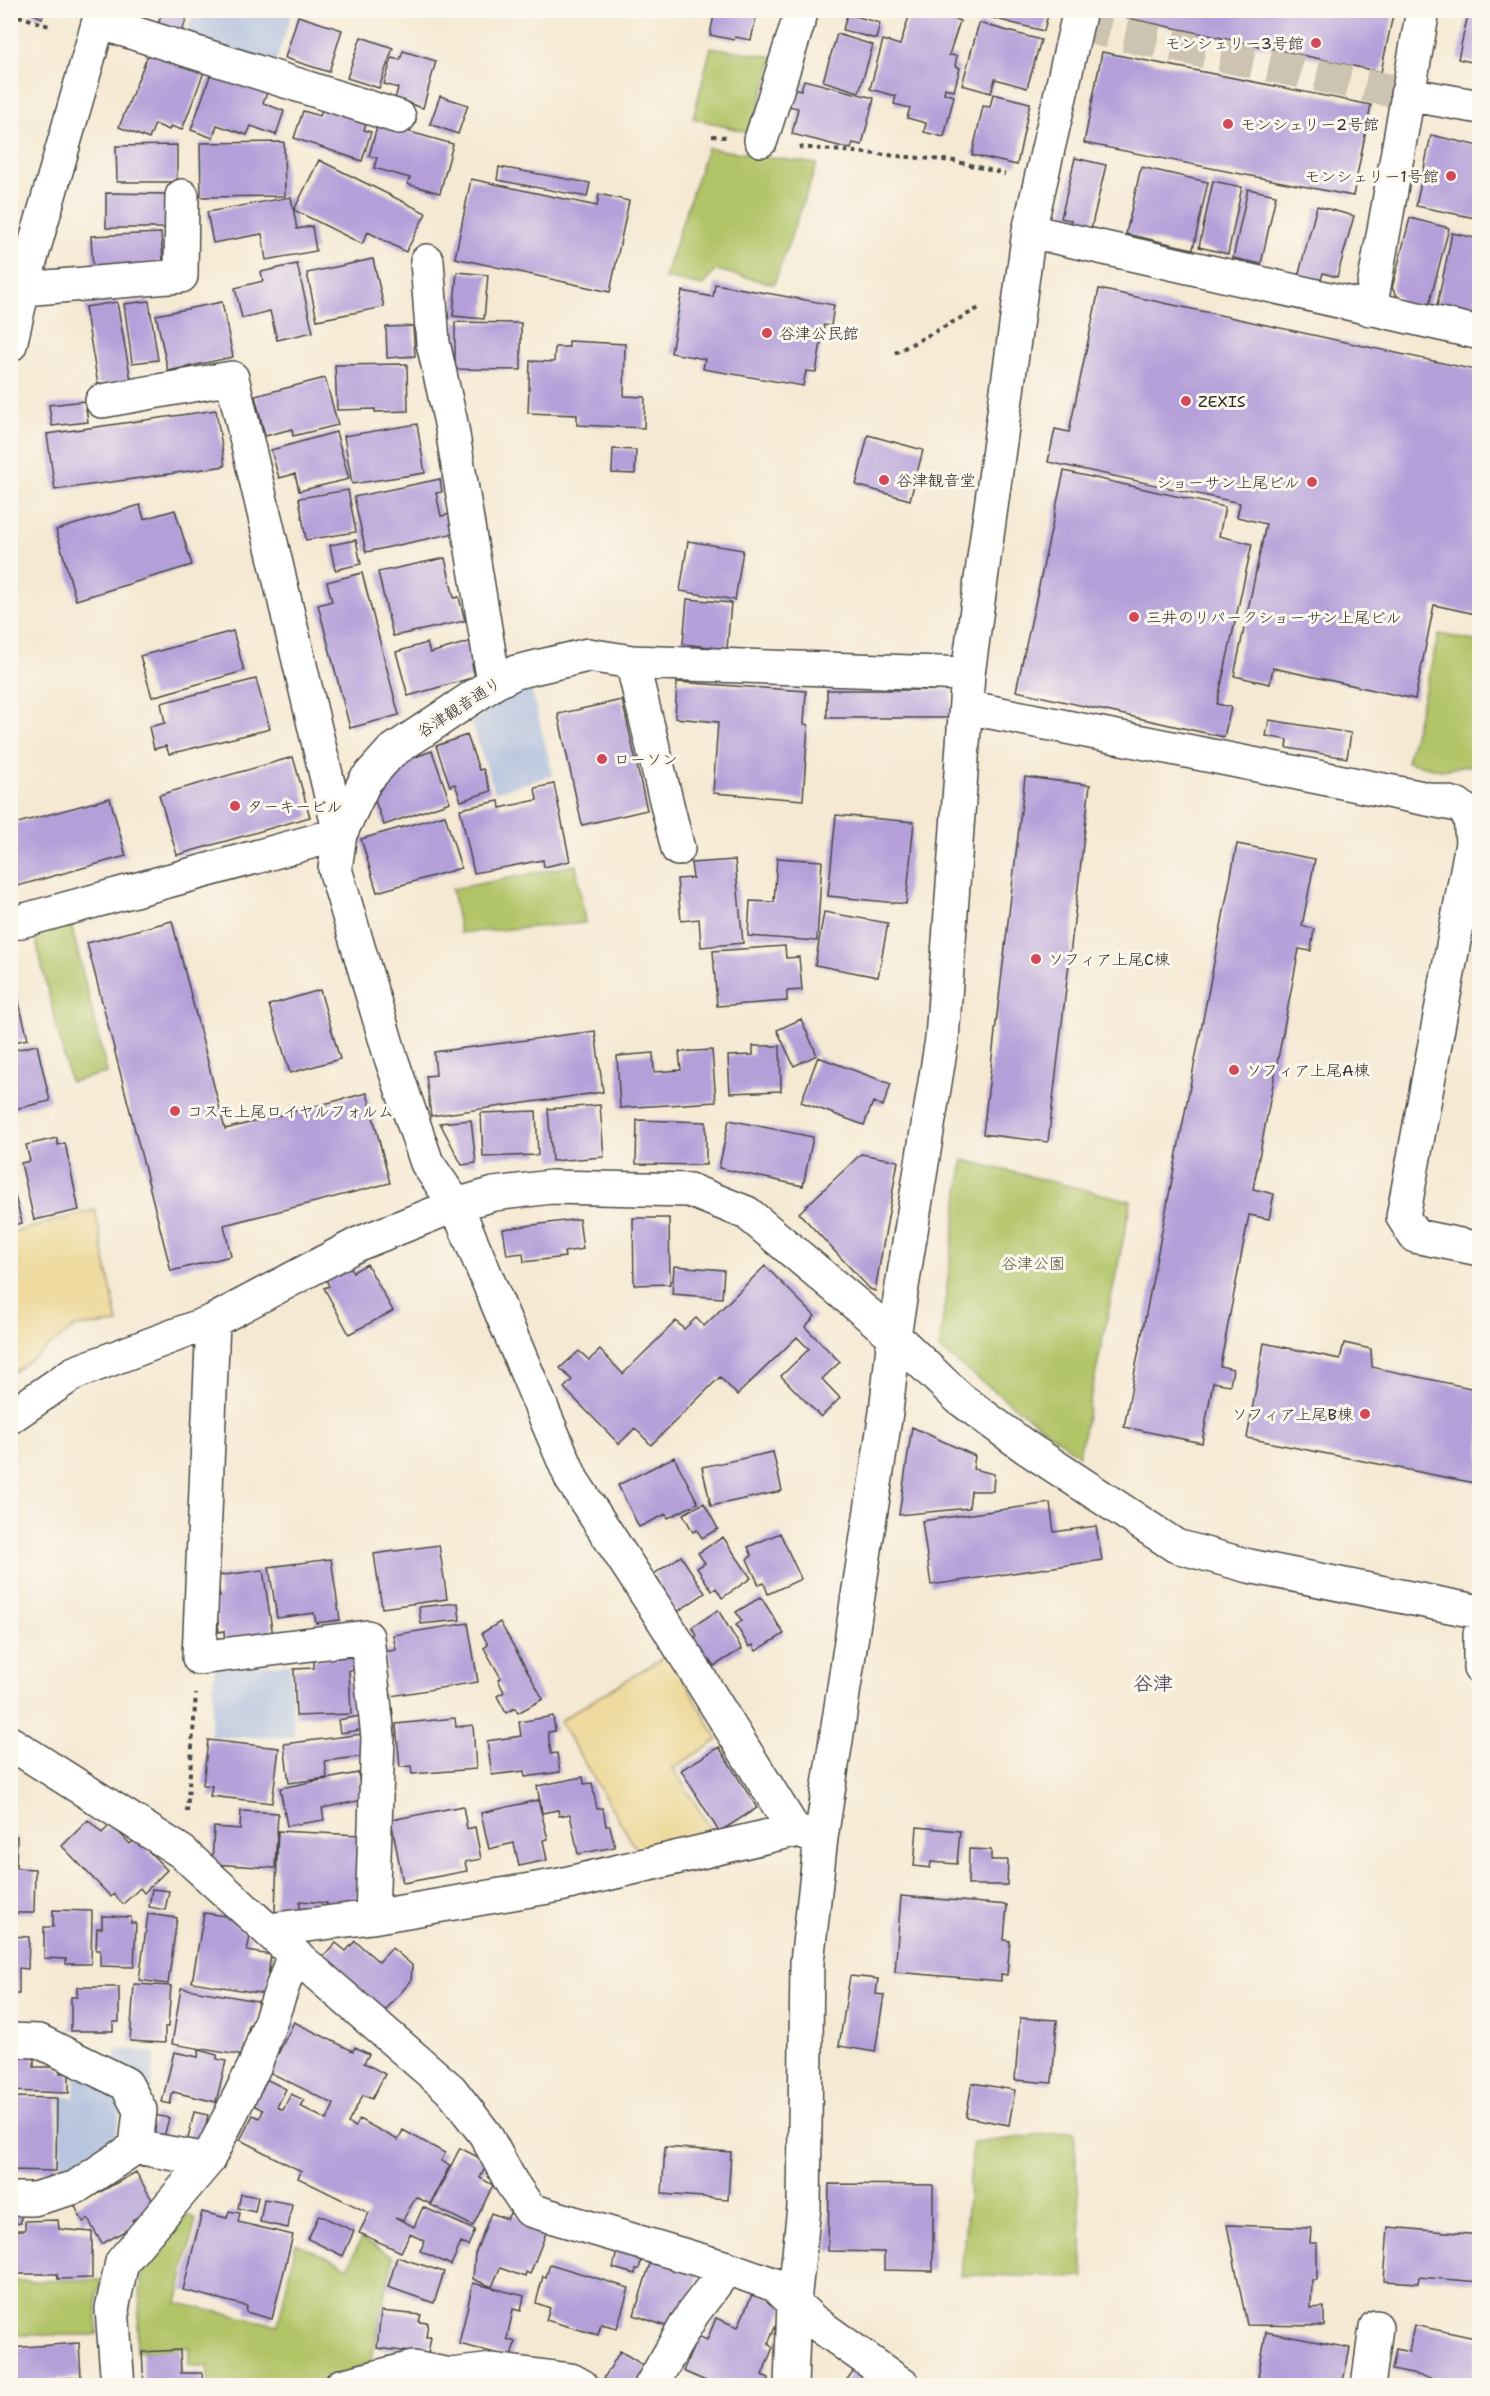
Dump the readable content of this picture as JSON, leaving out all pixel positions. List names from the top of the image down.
{
  "streets": {
    "street": ["谷津観音通り"]
  },
  "districts": ["谷津"],
  "parks": ["谷津公園"],
  "places": [
    "モンシェリー3号館",
    "モンシェリー2号館",
    "モンシェリー1号館",
    "谷津公民館",
    "ZEXIS",
    "谷津観音堂",
    "ショーサン上尾ビル",
    "三井のリパークショーサン上尾ビル",
    "ローソン",
    "ターキービル",
    "ソフィア上尾C棟",
    "ソフィア上尾A棟",
    "コスモ上尾ロイヤルフォルム",
    "ソフィア上尾B棟"
  ]
}
